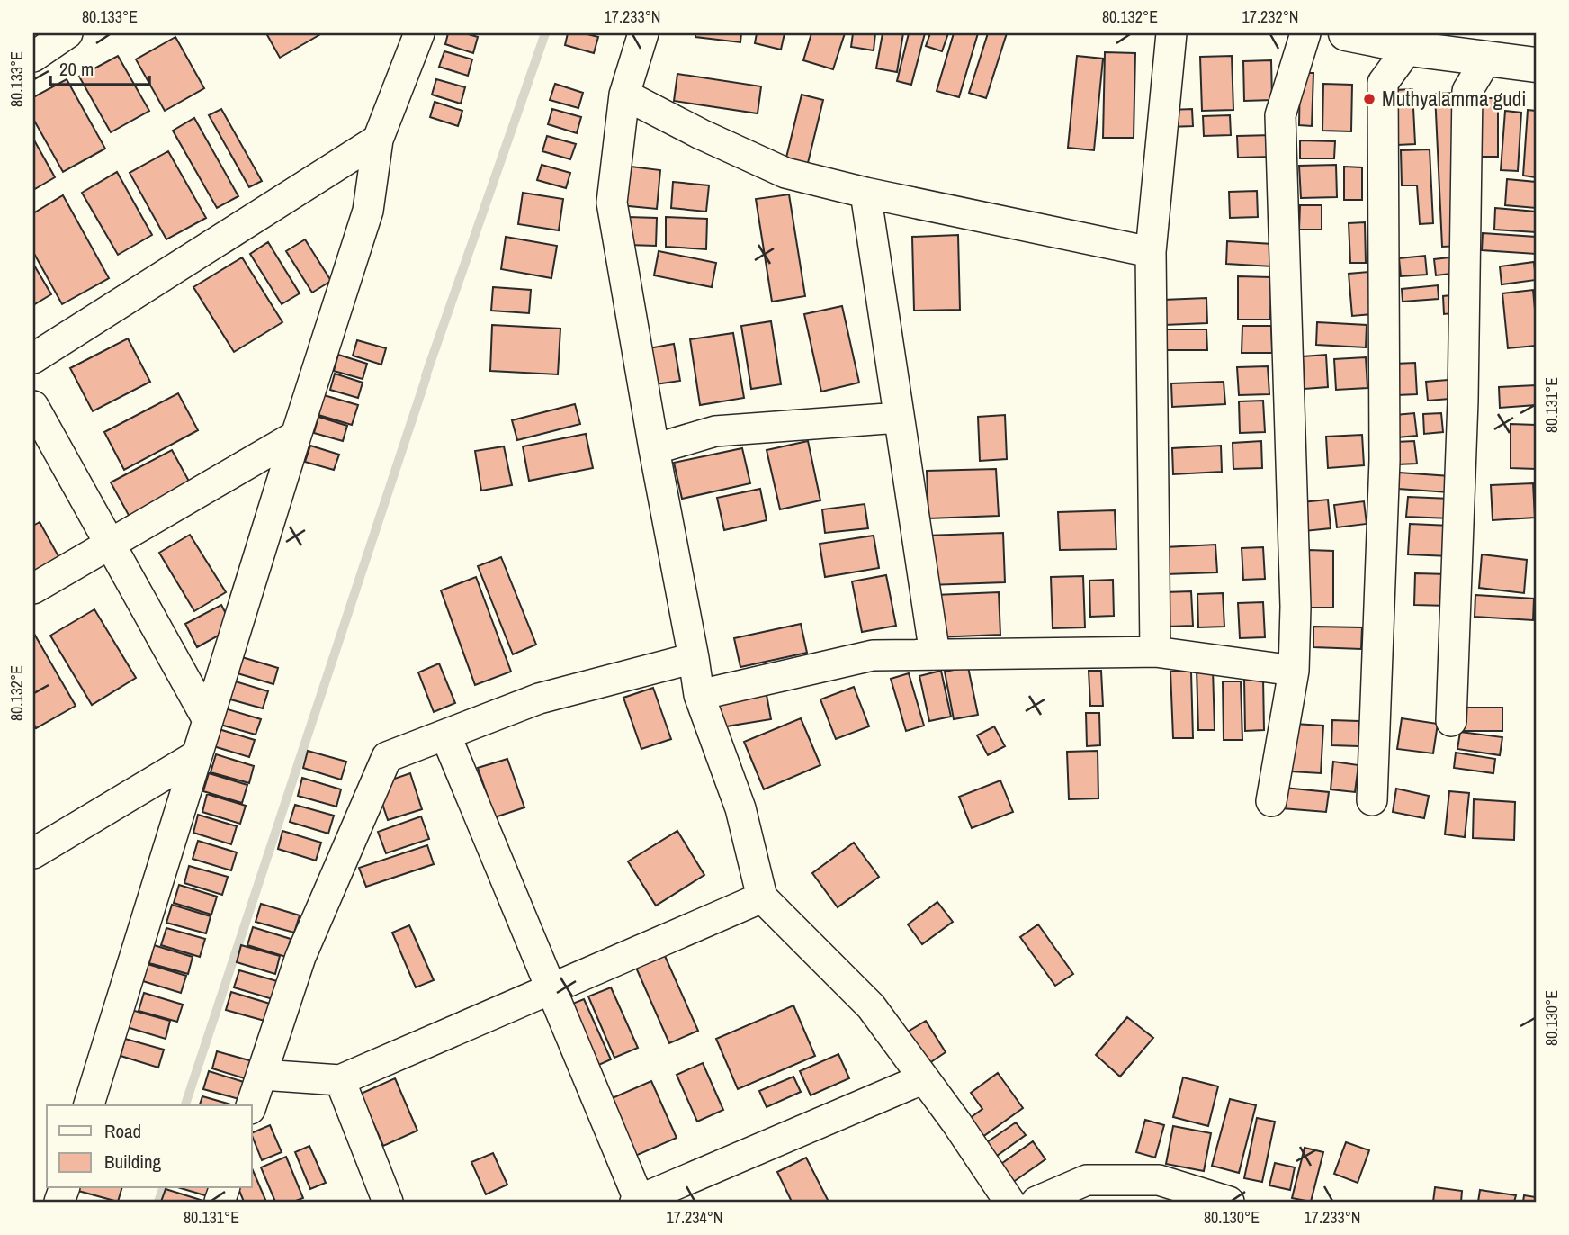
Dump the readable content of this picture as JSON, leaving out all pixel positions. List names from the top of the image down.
{
  "places": ["Muthyalamma gudi"],
  "legend": ["Road", "Building"],
  "scale_bar": "20 m",
  "coordinates": [
    "80.133°E",
    "17.233°N",
    "80.132°E",
    "17.232°N",
    "80.131°E",
    "80.130°E",
    "17.234°N"
  ]
}
